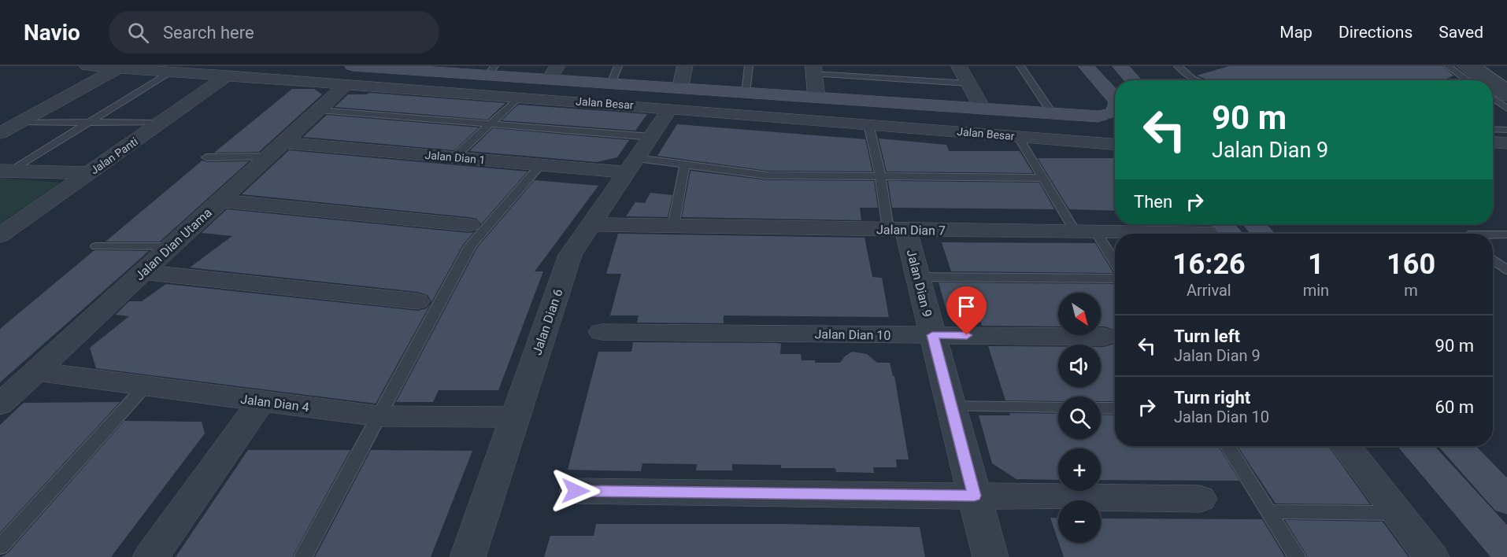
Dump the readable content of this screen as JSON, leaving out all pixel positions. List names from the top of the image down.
{
  "streets": {
    "street": [
      "Jalan Besar",
      "Jalan Panti",
      "Jalan Dian 1",
      "Jalan Dian 7",
      "Jalan Dian Utama",
      "Jalan Dian 9",
      "Jalan Dian 6",
      "Jalan Dian 10",
      "Jalan Dian 4"
    ]
  },
  "crossings": [
    ["Jalan Besar", "Jalan Panti"],
    ["Jalan Besar", "Jalan Dian Utama"],
    ["Jalan Besar", "Jalan Dian 6"],
    ["Jalan Dian 1", "Jalan Dian Utama"],
    ["Jalan Dian 1", "Jalan Dian 6"],
    ["Jalan Dian 7", "Jalan Dian 9"],
    ["Jalan Dian 7", "Jalan Dian 6"],
    ["Jalan Dian Utama", "Jalan Dian 4"],
    ["Jalan Dian 9", "Jalan Dian 10"],
    ["Jalan Dian 6", "Jalan Dian 4"]
  ],
  "north": "bottom right",
  "page": {
    "header": "Navio",
    "search": "Search here",
    "nav": ["Map", "Directions", "Saved"],
    "turn": ["90 m", "Jalan Dian 9"],
    "then": "Then",
    "eta": [
      "16:26",
      "Arrival",
      "1",
      "min",
      "160",
      "m"
    ],
    "map_buttons": ["+", "−"],
    "list": [
      {
        "name": "Turn left",
        "note": "Jalan Dian 9",
        "value": "90 m"
      },
      {
        "name": "Turn right",
        "note": "Jalan Dian 10",
        "value": "60 m"
      }
    ]
  }
}
